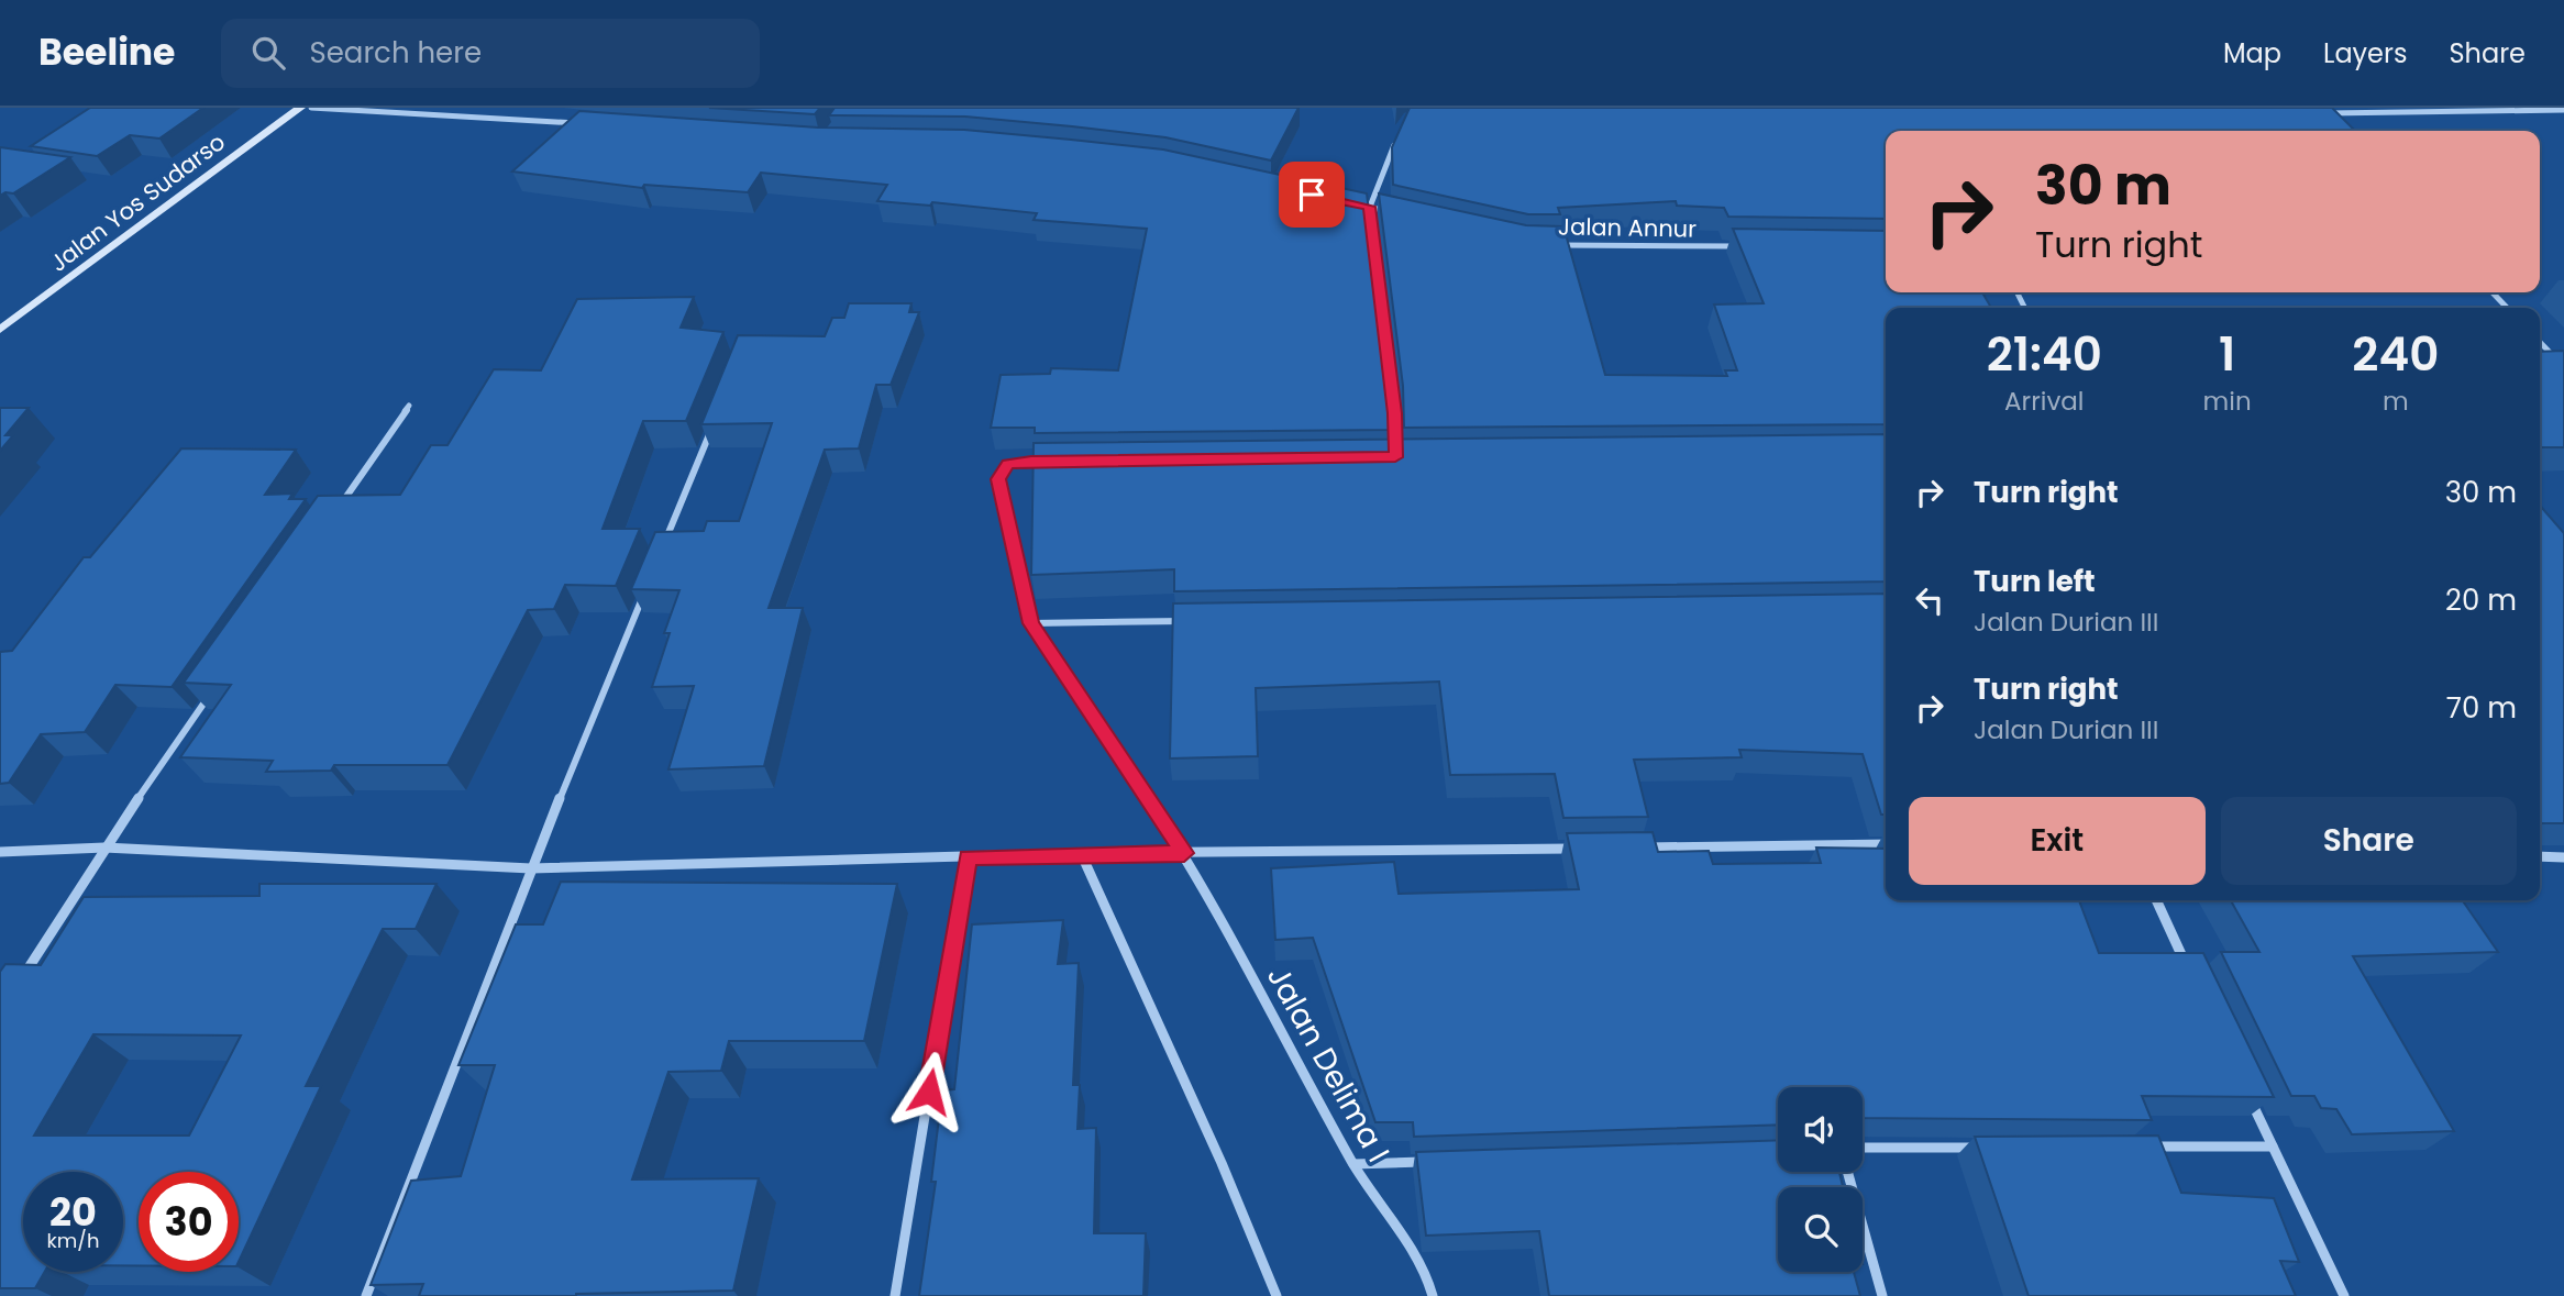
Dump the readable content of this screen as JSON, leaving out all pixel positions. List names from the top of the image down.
{
  "streets": {
    "street": ["Jalan Yos Sudarso", "Jalan Annur", "Jalan Delima I"]
  },
  "page": {
    "header": "Beeline",
    "search": "Search here",
    "nav": ["Map", "Layers", "Share"],
    "turn": ["30 m", "Turn right"],
    "eta": [
      "21:40",
      "Arrival",
      "1",
      "min",
      "240",
      "m"
    ],
    "list": [
      {
        "name": "Turn right",
        "value": "30 m"
      },
      {
        "name": "Turn left",
        "note": "Jalan Durian III",
        "value": "20 m"
      },
      {
        "name": "Turn right",
        "note": "Jalan Durian III",
        "value": "70 m"
      }
    ],
    "buttons": ["Exit", "Share"],
    "speed": "20 km/h",
    "limit": "30"
  }
}
